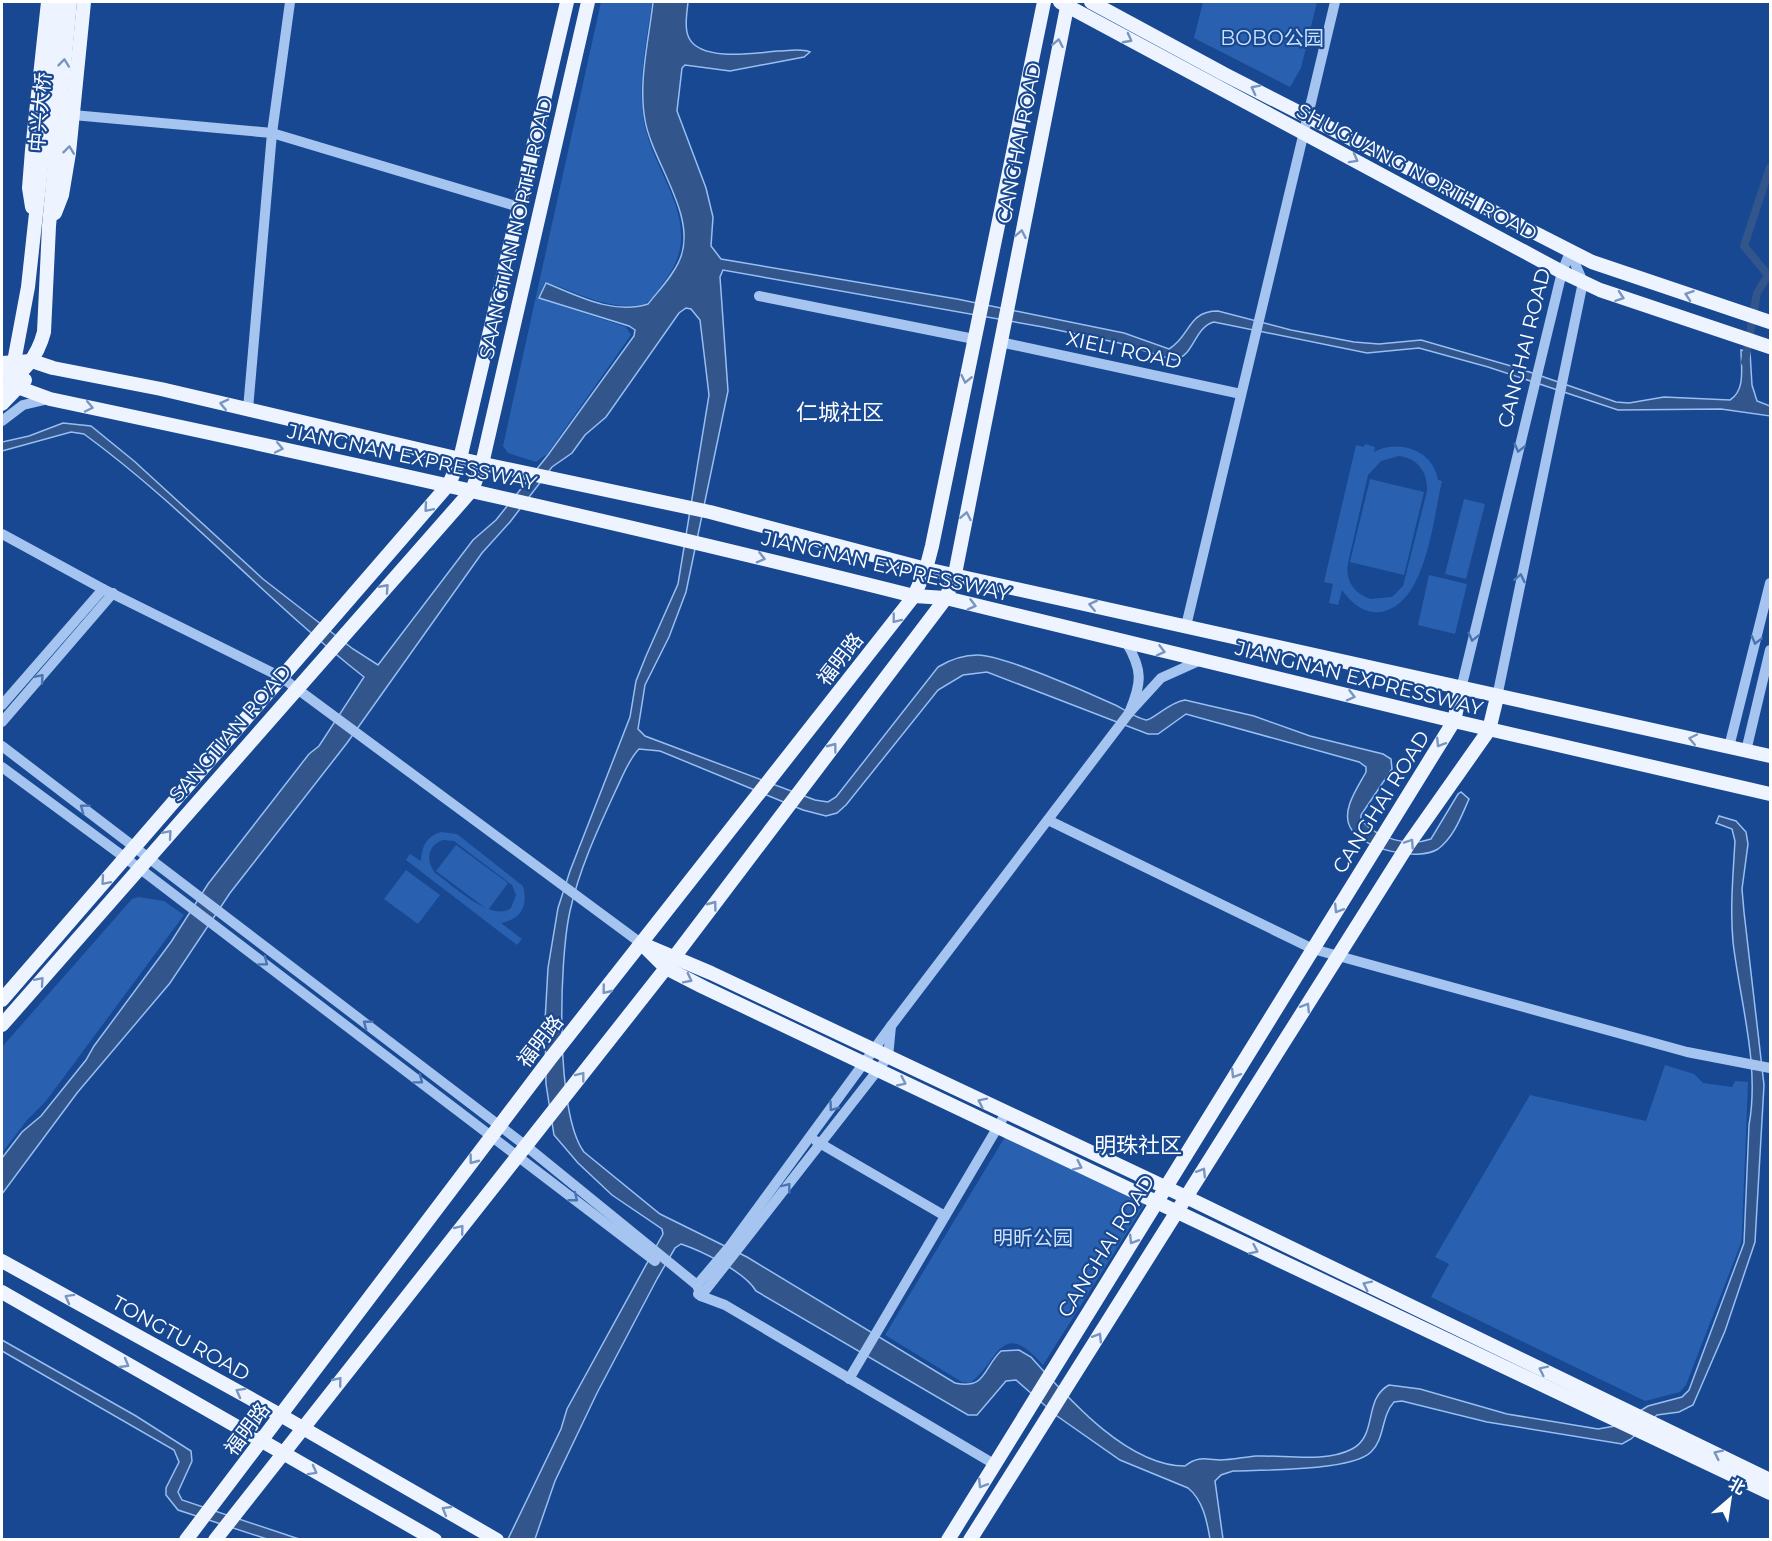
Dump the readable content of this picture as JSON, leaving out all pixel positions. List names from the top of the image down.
{
  "streets": {
    "main road": [
      "中兴大桥",
      "CANGHAI ROAD",
      "SHUGUANG NORTH ROAD",
      "SAANGTIAN NORTH ROAD",
      "JIANGNAN EXPRESSWAY",
      "福明路",
      "SANGTIAN ROAD",
      "TONGTU ROAD"
    ],
    "street": ["XIELI ROAD"]
  },
  "crossings": [
    ["CANGHAI ROAD", "SHUGUANG NORTH ROAD"],
    ["CANGHAI ROAD", "XIELI ROAD"],
    ["CANGHAI ROAD", "JIANGNAN EXPRESSWAY"],
    ["SAANGTIAN NORTH ROAD", "JIANGNAN EXPRESSWAY"],
    ["SAANGTIAN NORTH ROAD", "SANGTIAN ROAD"],
    ["JIANGNAN EXPRESSWAY", "福明路"],
    ["JIANGNAN EXPRESSWAY", "SANGTIAN ROAD"],
    ["福明路", "TONGTU ROAD"]
  ],
  "districts": ["仁城社区", "明珠社区"],
  "parks": ["BOBO公园", "明昕公园"],
  "north": "top right"
}
